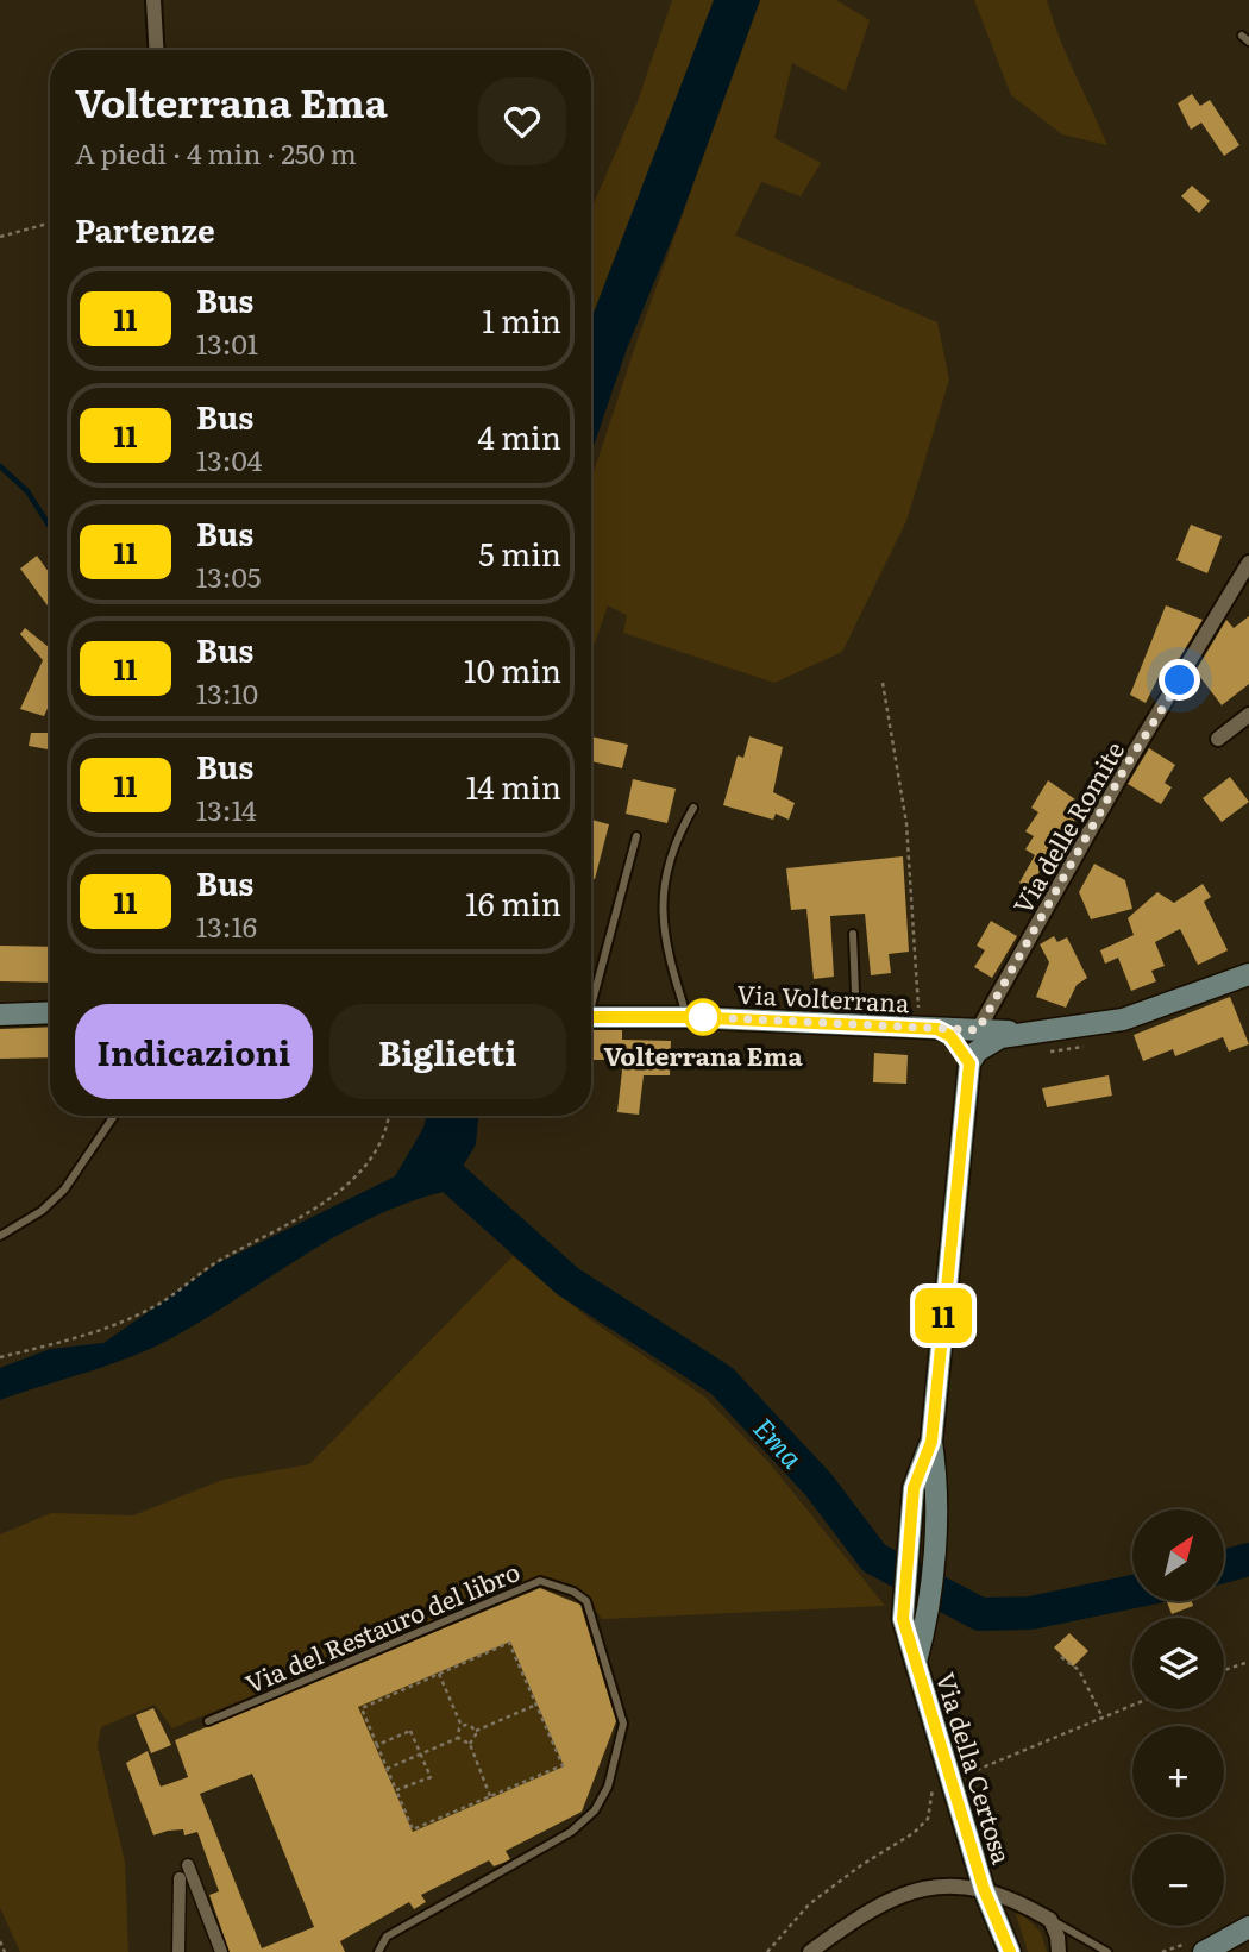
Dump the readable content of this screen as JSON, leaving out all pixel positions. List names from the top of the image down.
{
  "streets": {
    "main road": ["Via Volterrana", "Via della Certosa"],
    "street": ["Via delle Romite"],
    "lane": ["Via del Restauro del libro"]
  },
  "crossings": [
    ["Via Volterrana", "Via della Certosa"]
  ],
  "water": ["Ema"],
  "places": ["Volterrana Ema"],
  "lines": ["bus line 11"],
  "north": "top right",
  "page": {
    "on_map": "11",
    "heading": [
      ["Volterrana Ema", "A piedi · 4 min · 250 m"],
      "Partenze"
    ],
    "list": [
      {
        "mark": "11",
        "name": "Bus",
        "note": "13:01",
        "value": "1 min"
      },
      {
        "mark": "11",
        "name": "Bus",
        "note": "13:04",
        "value": "4 min"
      },
      {
        "mark": "11",
        "name": "Bus",
        "note": "13:05",
        "value": "5 min"
      },
      {
        "mark": "11",
        "name": "Bus",
        "note": "13:10",
        "value": "10 min"
      },
      {
        "mark": "11",
        "name": "Bus",
        "note": "13:14",
        "value": "14 min"
      },
      {
        "mark": "11",
        "name": "Bus",
        "note": "13:16",
        "value": "16 min"
      }
    ],
    "buttons": ["Indicazioni", "Biglietti"],
    "map_buttons": ["+", "−"]
  }
}
